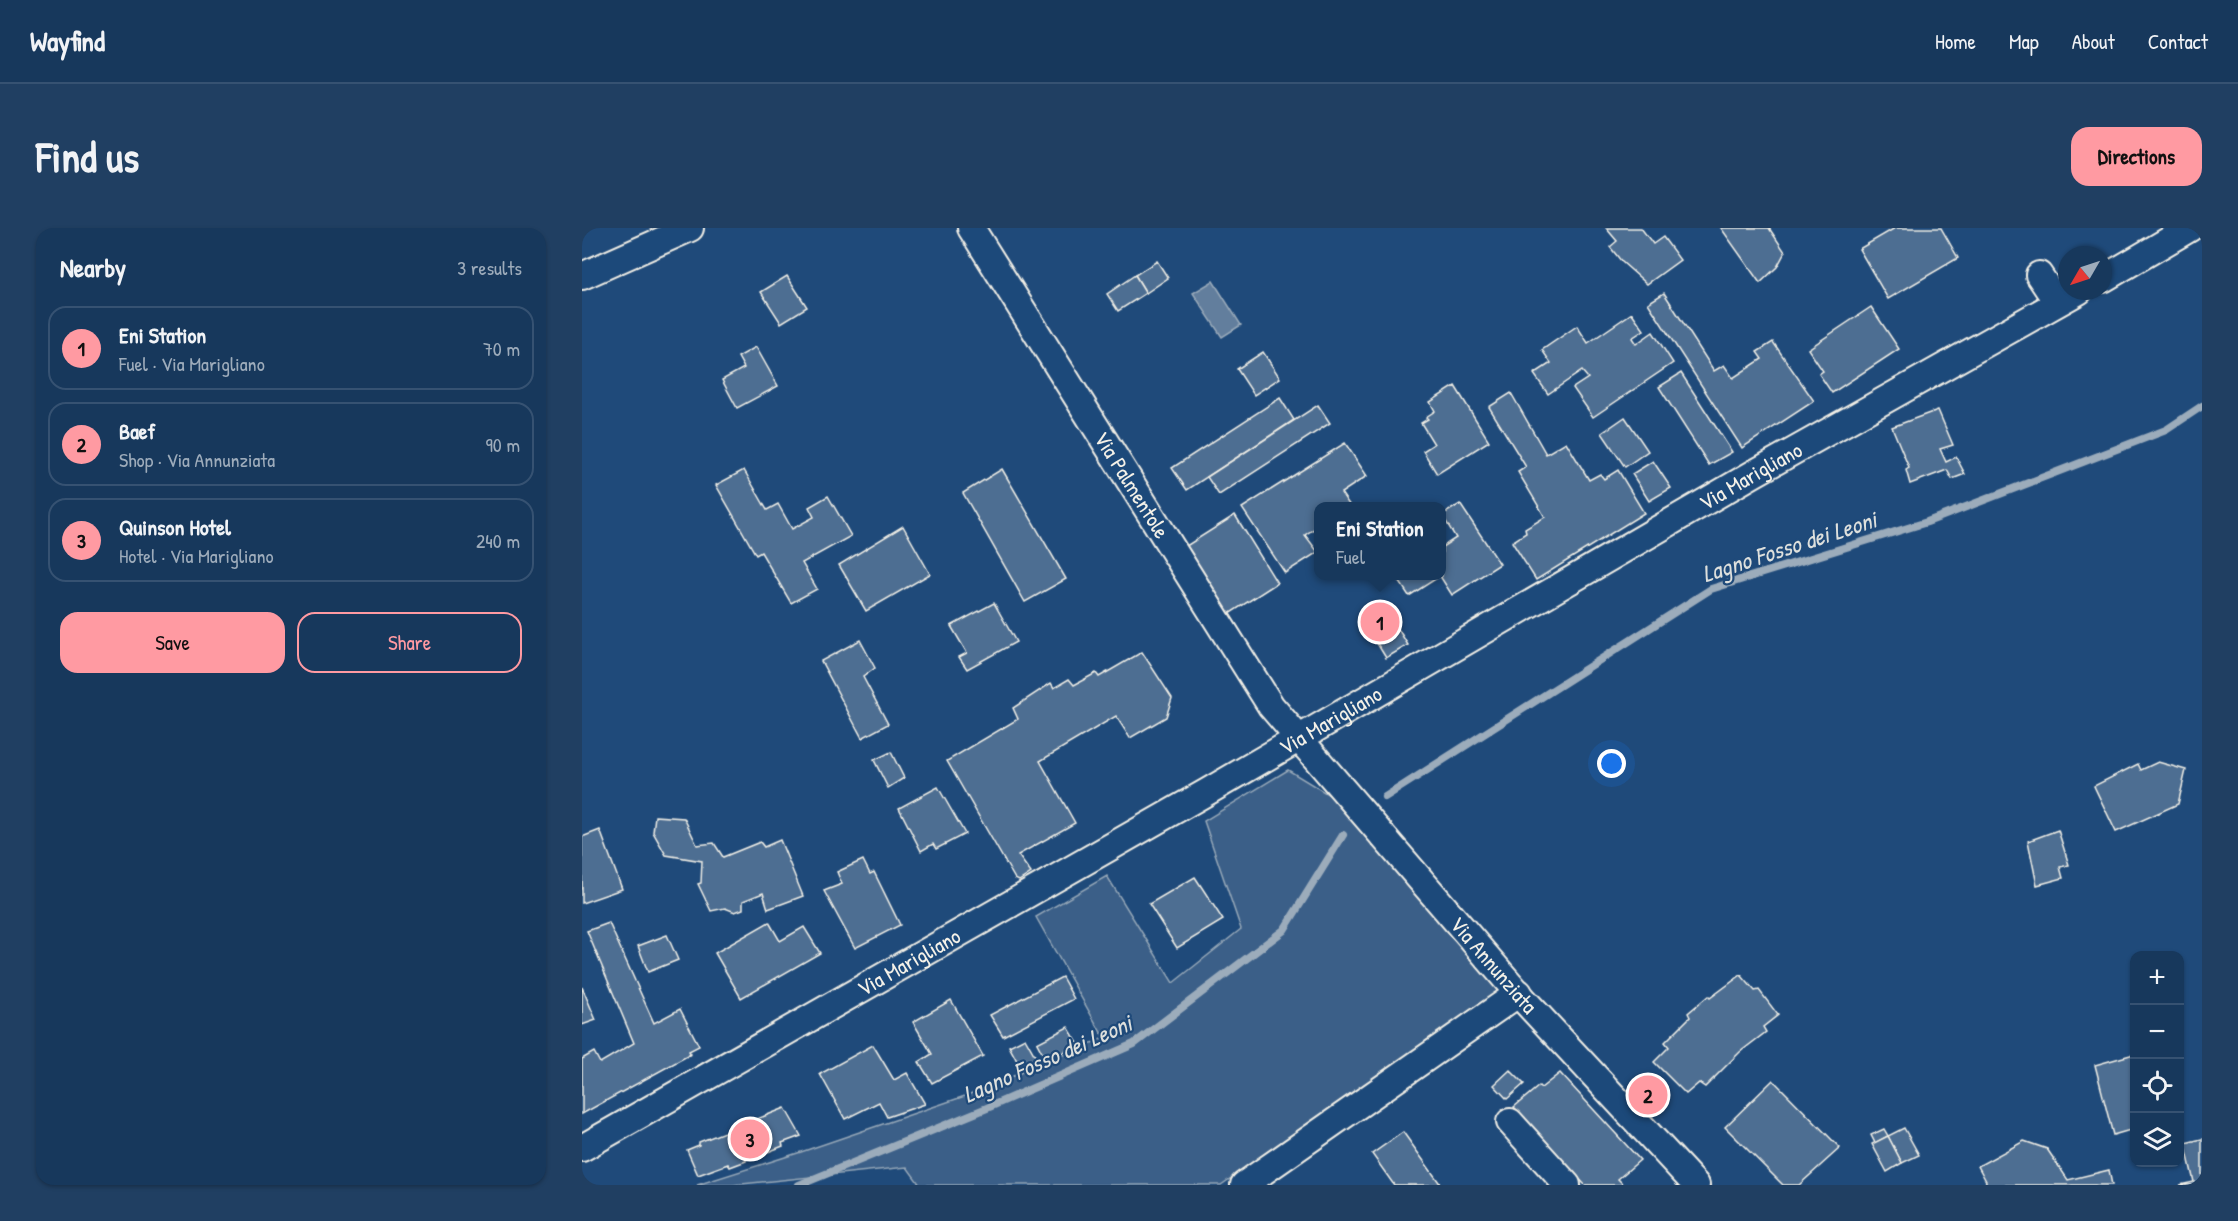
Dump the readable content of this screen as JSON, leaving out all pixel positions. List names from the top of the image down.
{
  "streets": {
    "street": ["Via Marigliano", "Via Palmentole", "Via Annunziata"]
  },
  "crossings": [
    ["Via Marigliano", "Via Palmentole"],
    ["Via Marigliano", "Via Annunziata"],
    ["Via Palmentole", "Via Annunziata"]
  ],
  "water": ["Lagno Fosso dei Leoni"],
  "north": "bottom left",
  "page": {
    "header": "Wayfind",
    "nav": [
      "Home",
      "Map",
      "About",
      "Contact"
    ],
    "buttons": [
      "Directions",
      ["Save", "Share"]
    ],
    "title": "Find us",
    "heading": ["Nearby", "3 results"],
    "list": [
      {
        "mark": "1",
        "name": "Eni Station",
        "note": "Fuel · Via Marigliano",
        "value": "70 m"
      },
      {
        "mark": "2",
        "name": "Baef",
        "note": "Shop · Via Annunziata",
        "value": "90 m"
      },
      {
        "mark": "3",
        "name": "Quinson Hotel",
        "note": "Hotel · Via Marigliano",
        "value": "240 m"
      }
    ],
    "popup": ["Eni Station", "Fuel"],
    "pins": ["1", "2", "3"],
    "map_buttons": ["+", "−"]
  }
}
